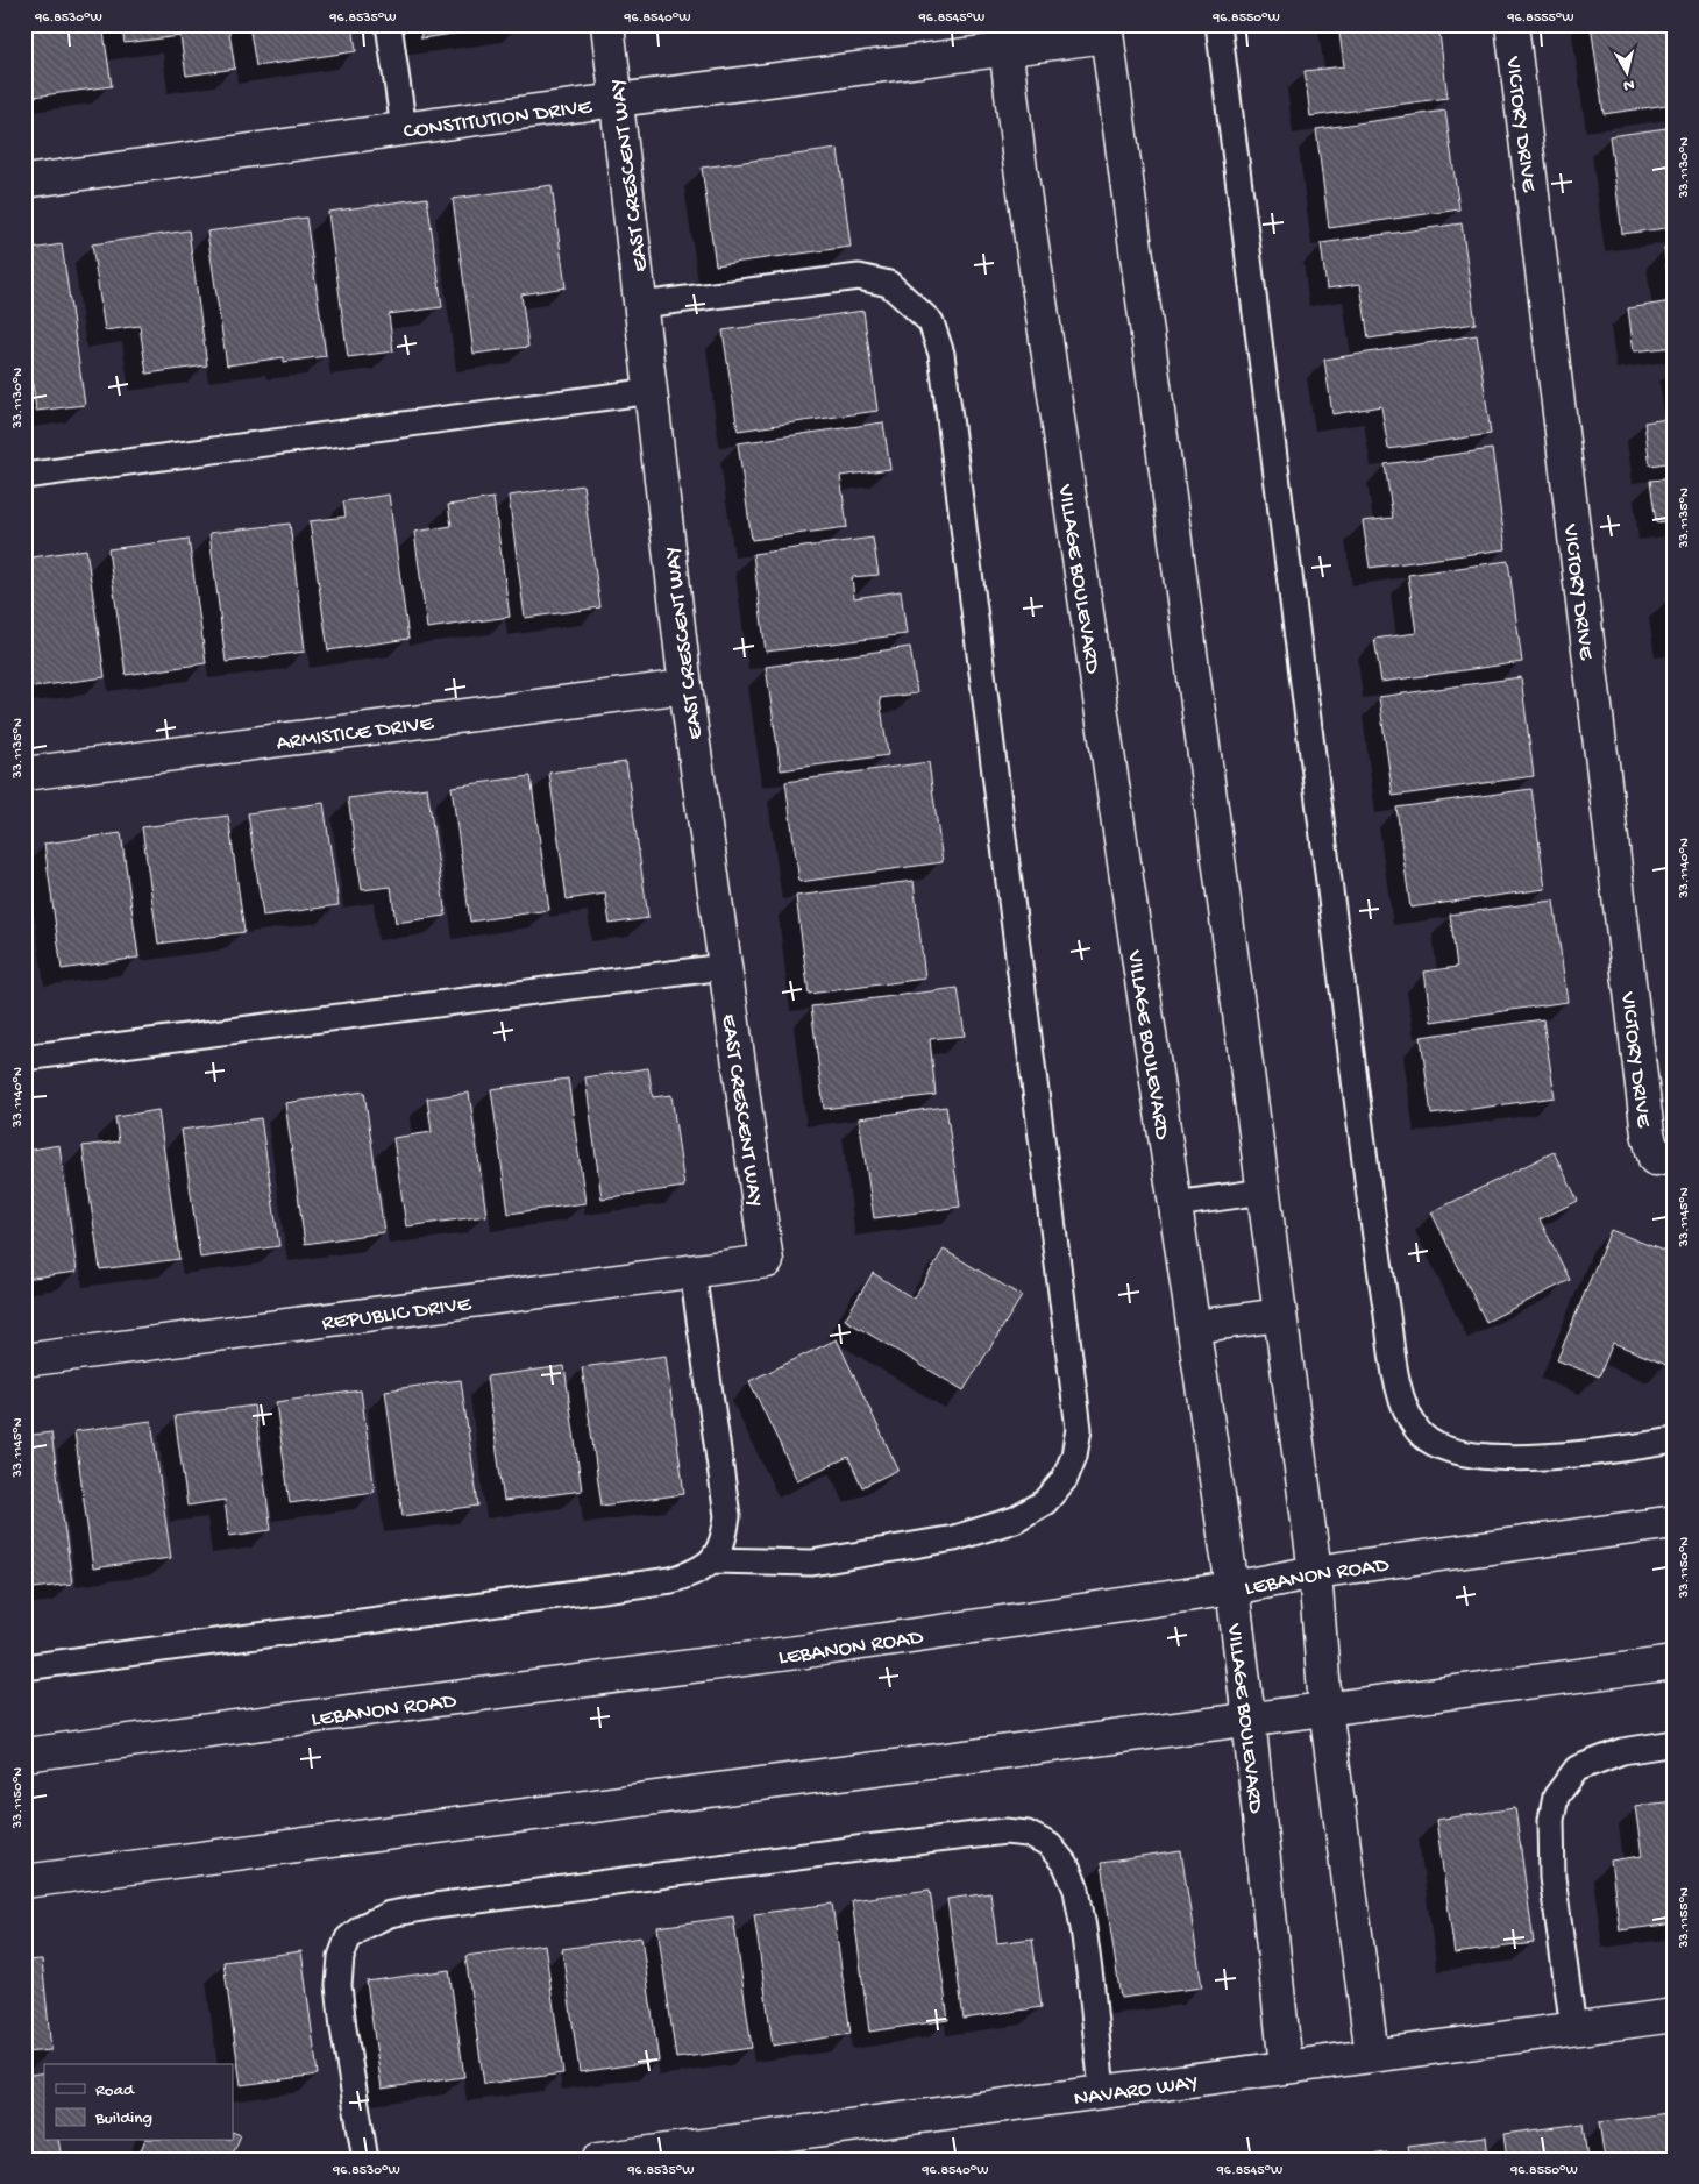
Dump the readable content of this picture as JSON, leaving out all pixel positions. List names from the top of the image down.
{
  "streets": {
    "street": [
      "CONSTITUTION DRIVE",
      "VICTORY DRIVE",
      "EAST CRESCENT WAY",
      "VILLAGE BOULEVARD",
      "ARMISTICE DRIVE",
      "REPUBLIC DRIVE",
      "LEBANON ROAD",
      "NAVARO WAY"
    ]
  },
  "crossings": [
    ["CONSTITUTION DRIVE", "EAST CRESCENT WAY"],
    ["CONSTITUTION DRIVE", "VILLAGE BOULEVARD"],
    ["EAST CRESCENT WAY", "ARMISTICE DRIVE"],
    ["EAST CRESCENT WAY", "REPUBLIC DRIVE"],
    ["VILLAGE BOULEVARD", "LEBANON ROAD"],
    ["VILLAGE BOULEVARD", "NAVARO WAY"]
  ],
  "legend": ["Road", "Building"],
  "north": "bottom",
  "coordinates": [
    "96.8530°W",
    "96.8535°W",
    "96.8540°W",
    "96.8545°W",
    "96.8550°W",
    "96.8555°W",
    "33.1130°N",
    "33.1135°N",
    "33.1140°N",
    "33.1145°N",
    "33.1150°N",
    "33.1155°N"
  ]
}
